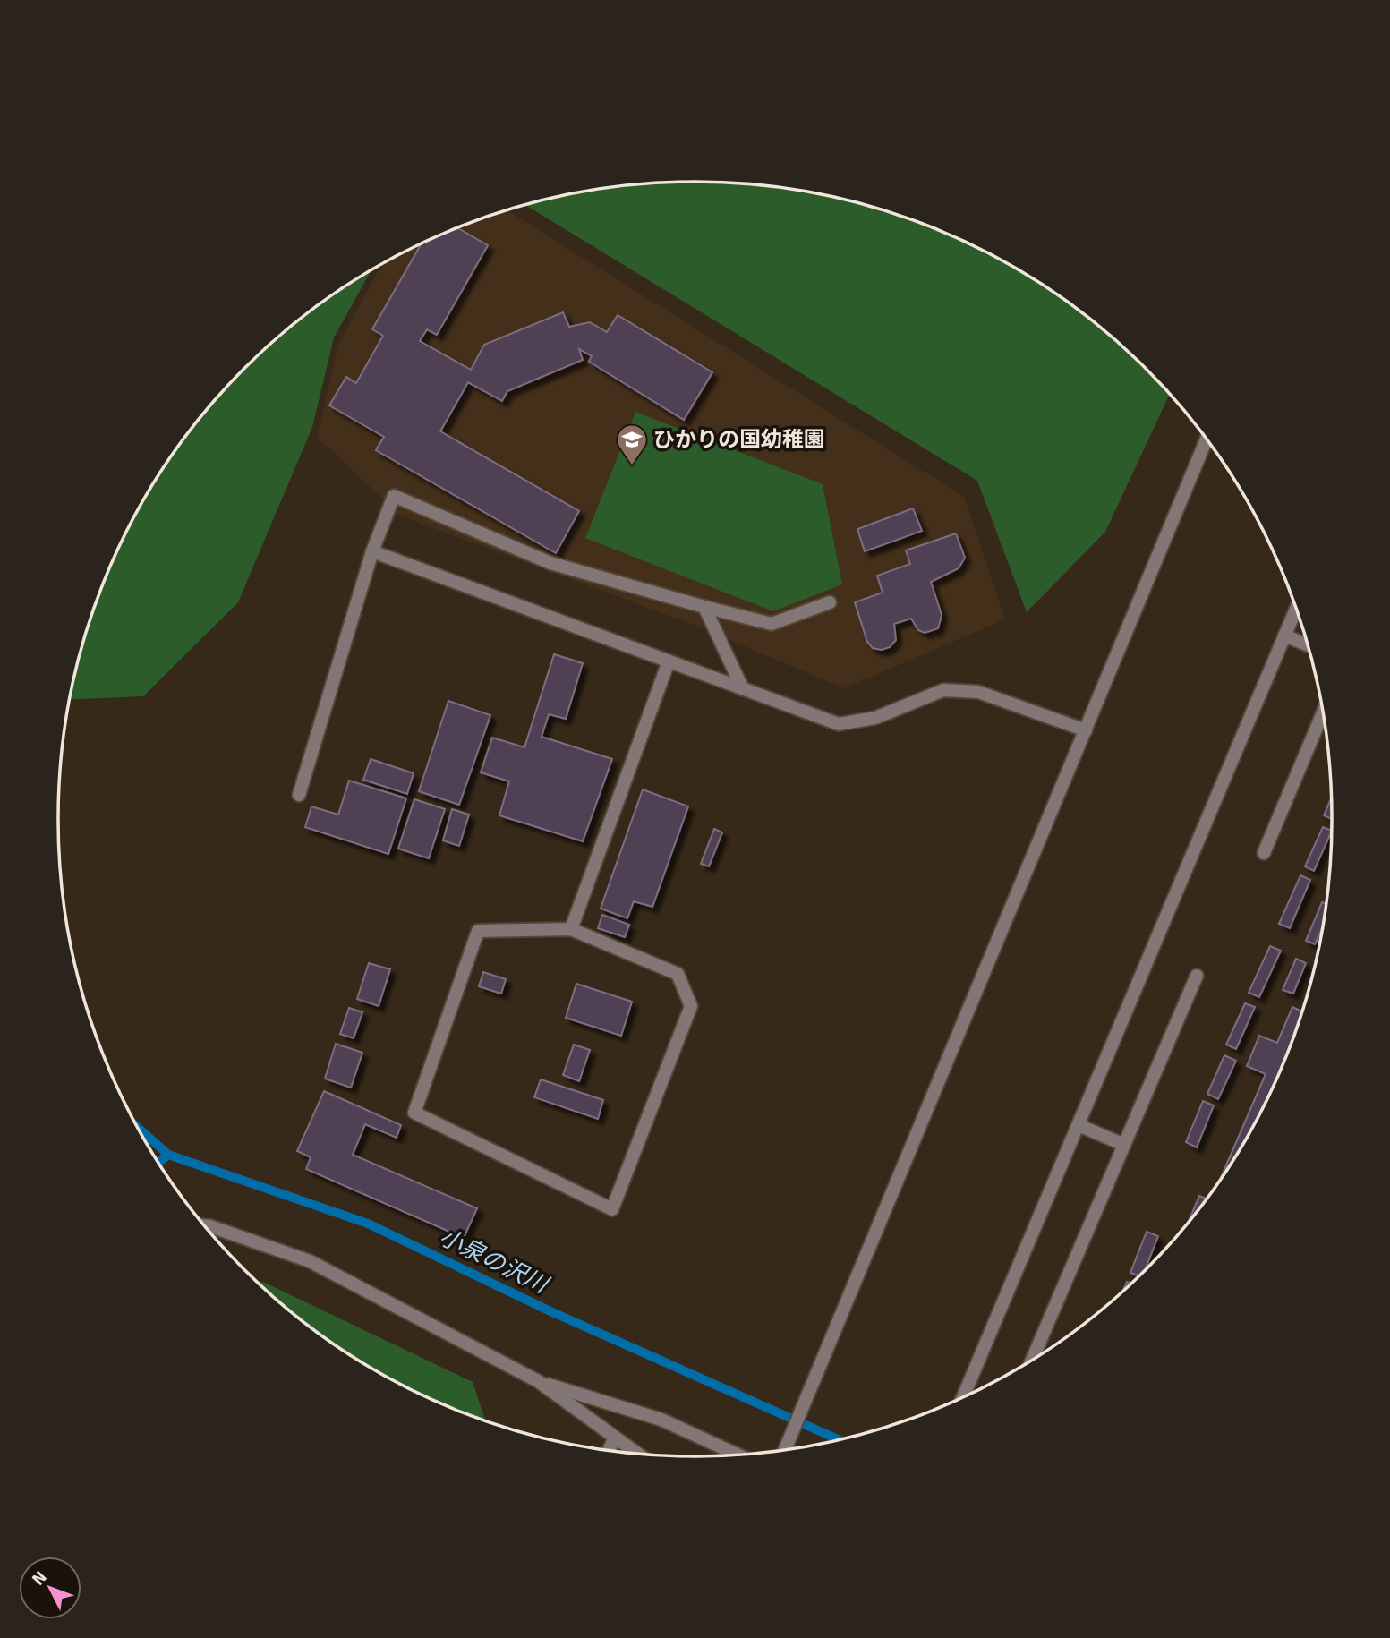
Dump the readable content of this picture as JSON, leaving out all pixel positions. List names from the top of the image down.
{
  "water": ["小泉の沢川"],
  "places": {
    "school or university": ["ひかりの国幼稚園"]
  },
  "north": "top left"
}
